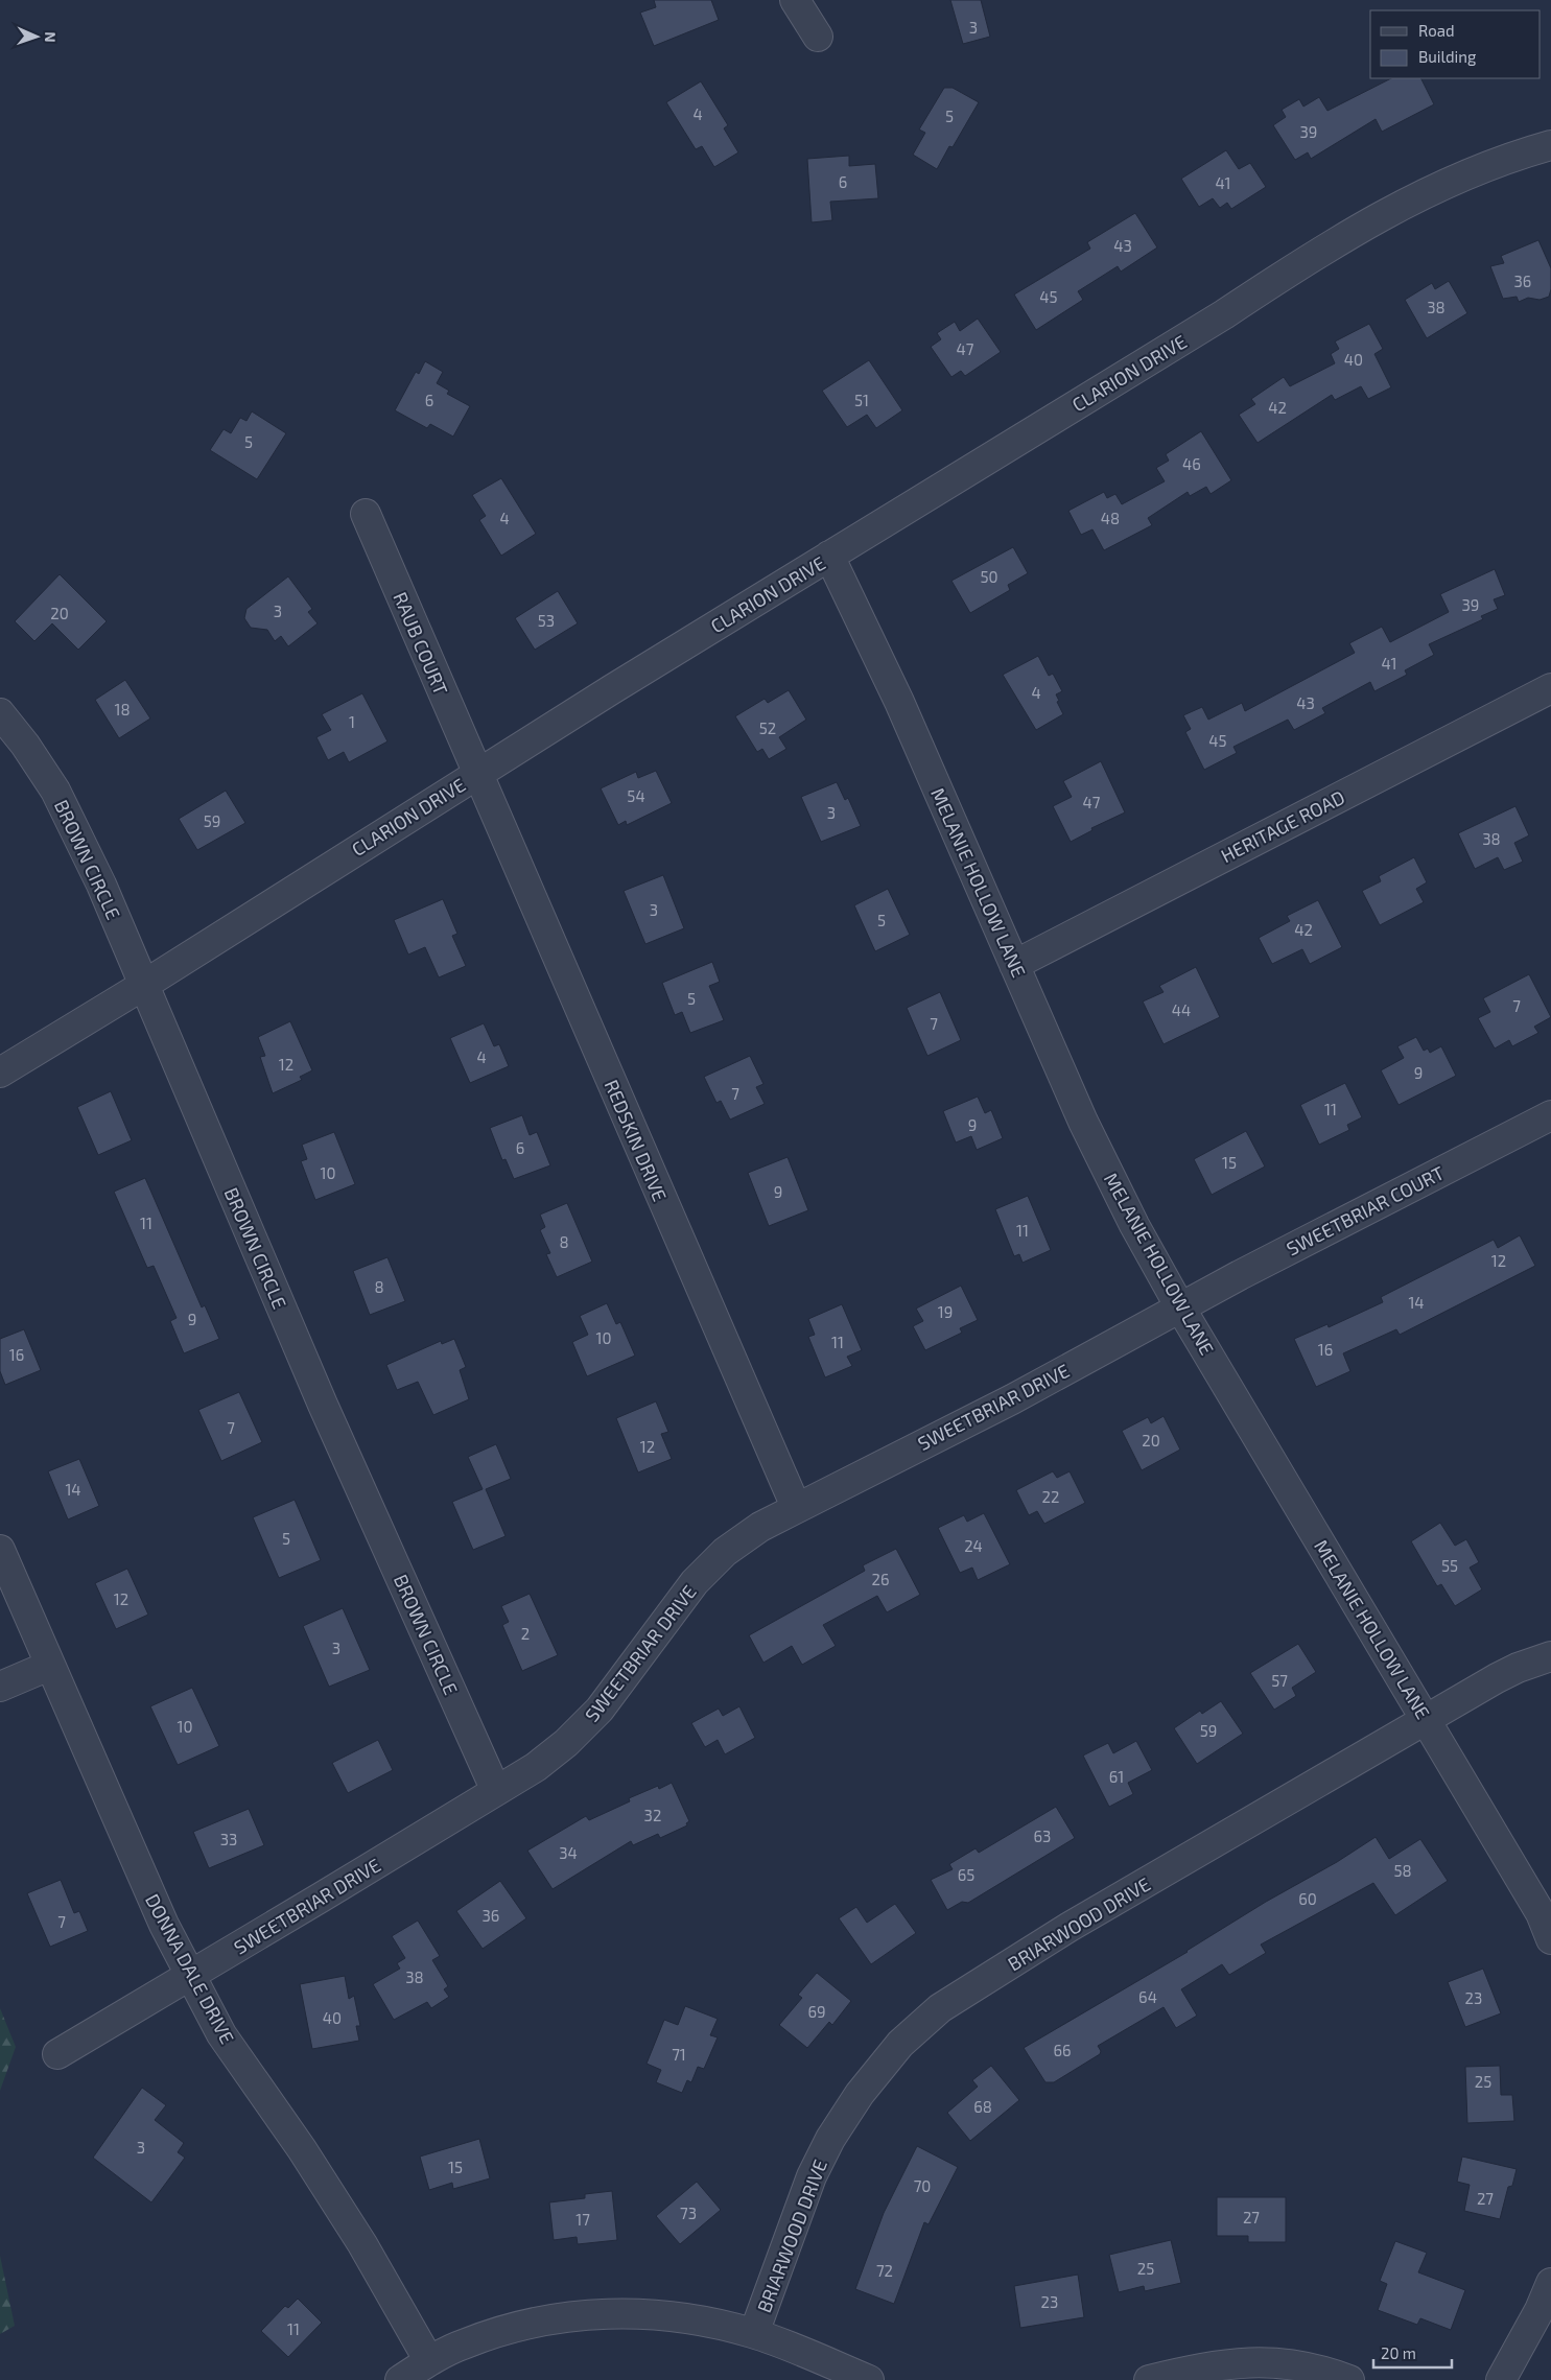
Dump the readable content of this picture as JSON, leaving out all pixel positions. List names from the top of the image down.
{
  "streets": {
    "street": [
      "CLARION DRIVE",
      "RAUB COURT",
      "HERITAGE ROAD",
      "BROWN CIRCLE",
      "MELANIE HOLLOW LANE",
      "REDSKIN DRIVE",
      "SWEETBRIAR COURT",
      "SWEETBRIAR DRIVE",
      "BRIARWOOD DRIVE",
      "DONNA DALE DRIVE"
    ]
  },
  "crossings": [
    ["CLARION DRIVE", "RAUB COURT"],
    ["CLARION DRIVE", "BROWN CIRCLE"],
    ["CLARION DRIVE", "MELANIE HOLLOW LANE"],
    ["CLARION DRIVE", "REDSKIN DRIVE"],
    ["RAUB COURT", "REDSKIN DRIVE"],
    ["HERITAGE ROAD", "MELANIE HOLLOW LANE"],
    ["BROWN CIRCLE", "SWEETBRIAR DRIVE"],
    ["MELANIE HOLLOW LANE", "SWEETBRIAR COURT"],
    ["MELANIE HOLLOW LANE", "SWEETBRIAR DRIVE"],
    ["MELANIE HOLLOW LANE", "BRIARWOOD DRIVE"],
    ["REDSKIN DRIVE", "SWEETBRIAR DRIVE"],
    ["SWEETBRIAR COURT", "SWEETBRIAR DRIVE"],
    ["SWEETBRIAR DRIVE", "DONNA DALE DRIVE"]
  ],
  "house_numbers": [
    "3",
    "4",
    "5",
    "39",
    "6",
    "41",
    "43",
    "36",
    "45",
    "38",
    "47",
    "40",
    "6",
    "51",
    "42",
    "5",
    "46",
    "4",
    "48",
    "50",
    "39",
    "3",
    "20",
    "53",
    "41",
    "4",
    "43",
    "18",
    "1",
    "52",
    "45",
    "54",
    "47",
    "3",
    "59",
    "38",
    "3",
    "5",
    "42",
    "5",
    "7",
    "44",
    "7",
    "4",
    "12",
    "9",
    "7",
    "11",
    "9",
    "6",
    "15",
    "10",
    "9",
    "11",
    "11",
    "8",
    "12",
    "8",
    "14",
    "19",
    "9",
    "10",
    "11",
    "16",
    "16",
    "7",
    "20",
    "12",
    "14",
    "22",
    "5",
    "24",
    "55",
    "26",
    "12",
    "2",
    "3",
    "57",
    "10",
    "59",
    "61",
    "32",
    "63",
    "33",
    "34",
    "58",
    "65",
    "60",
    "36",
    "7",
    "38",
    "64",
    "23",
    "69",
    "40",
    "66",
    "71",
    "25",
    "68",
    "3",
    "15",
    "70",
    "27",
    "73",
    "27",
    "17",
    "25",
    "72",
    "23",
    "11"
  ],
  "legend": ["Road", "Building"],
  "scale_bar": "20 m",
  "north": "right"
}
